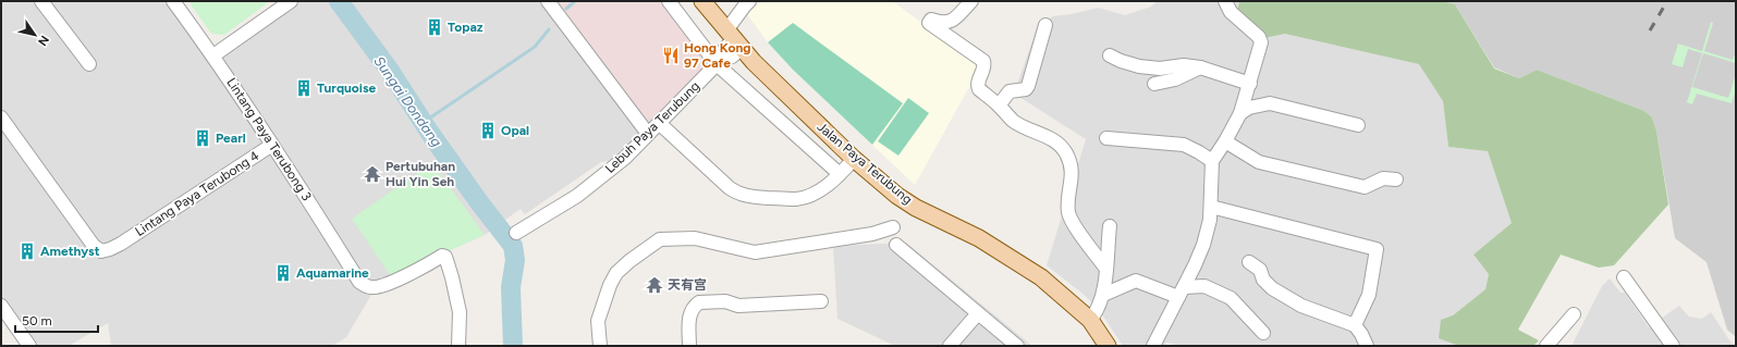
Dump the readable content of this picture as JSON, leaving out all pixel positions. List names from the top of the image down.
{
  "streets": {
    "main road": ["Jalan Paya Terubung"],
    "street": ["Lebuh Paya Terubung", "Lintang Paya Terubong 3", "Lintang Paya Terubong 4"]
  },
  "crossings": [
    ["Lebuh Paya Terubung", "Jalan Paya Terubung"],
    ["Lintang Paya Terubong 3", "Lintang Paya Terubong 4"]
  ],
  "water": ["Sungai Dondang"],
  "places": {
    "building": [
      "Topaz",
      "Turquoise",
      "Opal",
      "Pearl",
      "Amethyst",
      "Aquamarine"
    ],
    "restaurant": ["Hong Kong 97 Cafe"],
    "temple": ["Pertubuhan Hui Yin Seh", "天有宫"]
  },
  "scale_bar": "50 m",
  "north": "bottom right"
}
